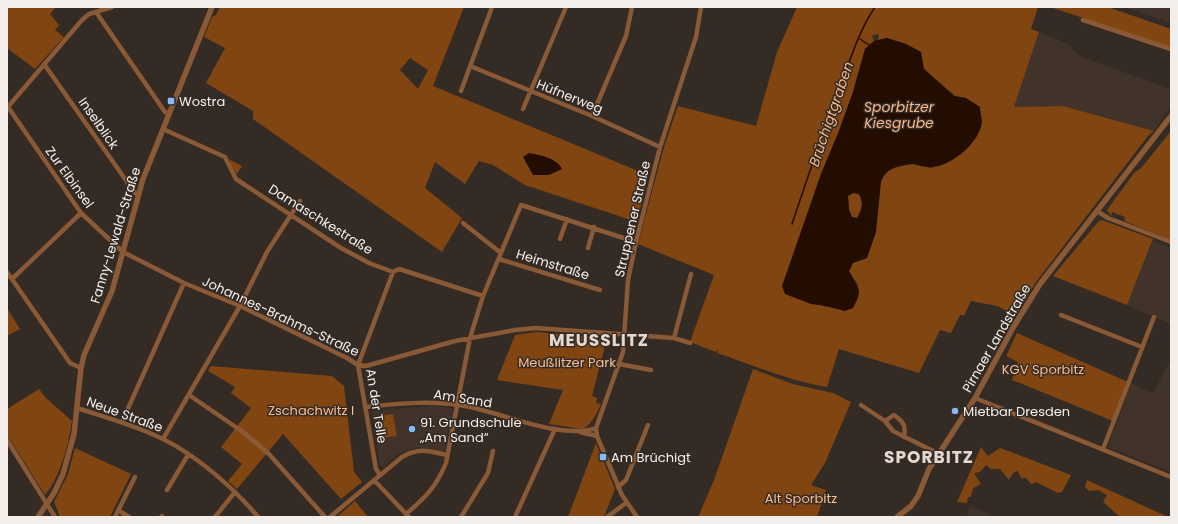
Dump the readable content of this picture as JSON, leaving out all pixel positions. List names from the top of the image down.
{
  "streets": {
    "street": [
      "Hüfnerweg",
      "Inselblick",
      "Zur Elbinsel",
      "Damaschkestraße",
      "Struppener Straße",
      "Fanny-Lewald-Straße",
      "Heimstraße",
      "Johannes-Brahms-Straße",
      "Pirnaer Landstraße",
      "Am Sand",
      "An der Telle",
      "Neue Straße"
    ]
  },
  "crossings": [
    ["Hüfnerweg", "Struppener Straße"],
    ["Inselblick", "Fanny-Lewald-Straße"],
    ["Zur Elbinsel", "Fanny-Lewald-Straße"],
    ["Zur Elbinsel", "Johannes-Brahms-Straße"],
    ["Damaschkestraße", "Fanny-Lewald-Straße"],
    ["Damaschkestraße", "An der Telle"],
    ["Struppener Straße", "Johannes-Brahms-Straße"],
    ["Struppener Straße", "Am Sand"],
    ["Fanny-Lewald-Straße", "Johannes-Brahms-Straße"],
    ["Fanny-Lewald-Straße", "Neue Straße"],
    ["Johannes-Brahms-Straße", "An der Telle"],
    ["Am Sand", "An der Telle"]
  ],
  "districts": ["MEUSSLITZ", "SPORBITZ"],
  "water": ["Sporbitzer Kiesgrube", "Brüchigtgraben"],
  "parks": [
    "Meußlitzer Park",
    "KGV Sporbitz",
    "Zschachwitz I",
    "Alt Sporbitz"
  ],
  "places": {
    "transit": ["Wostra", "Am Brüchigt"],
    "other": ["Mietbar Dresden", "91. Grundschule „Am Sand“"]
  }
}
